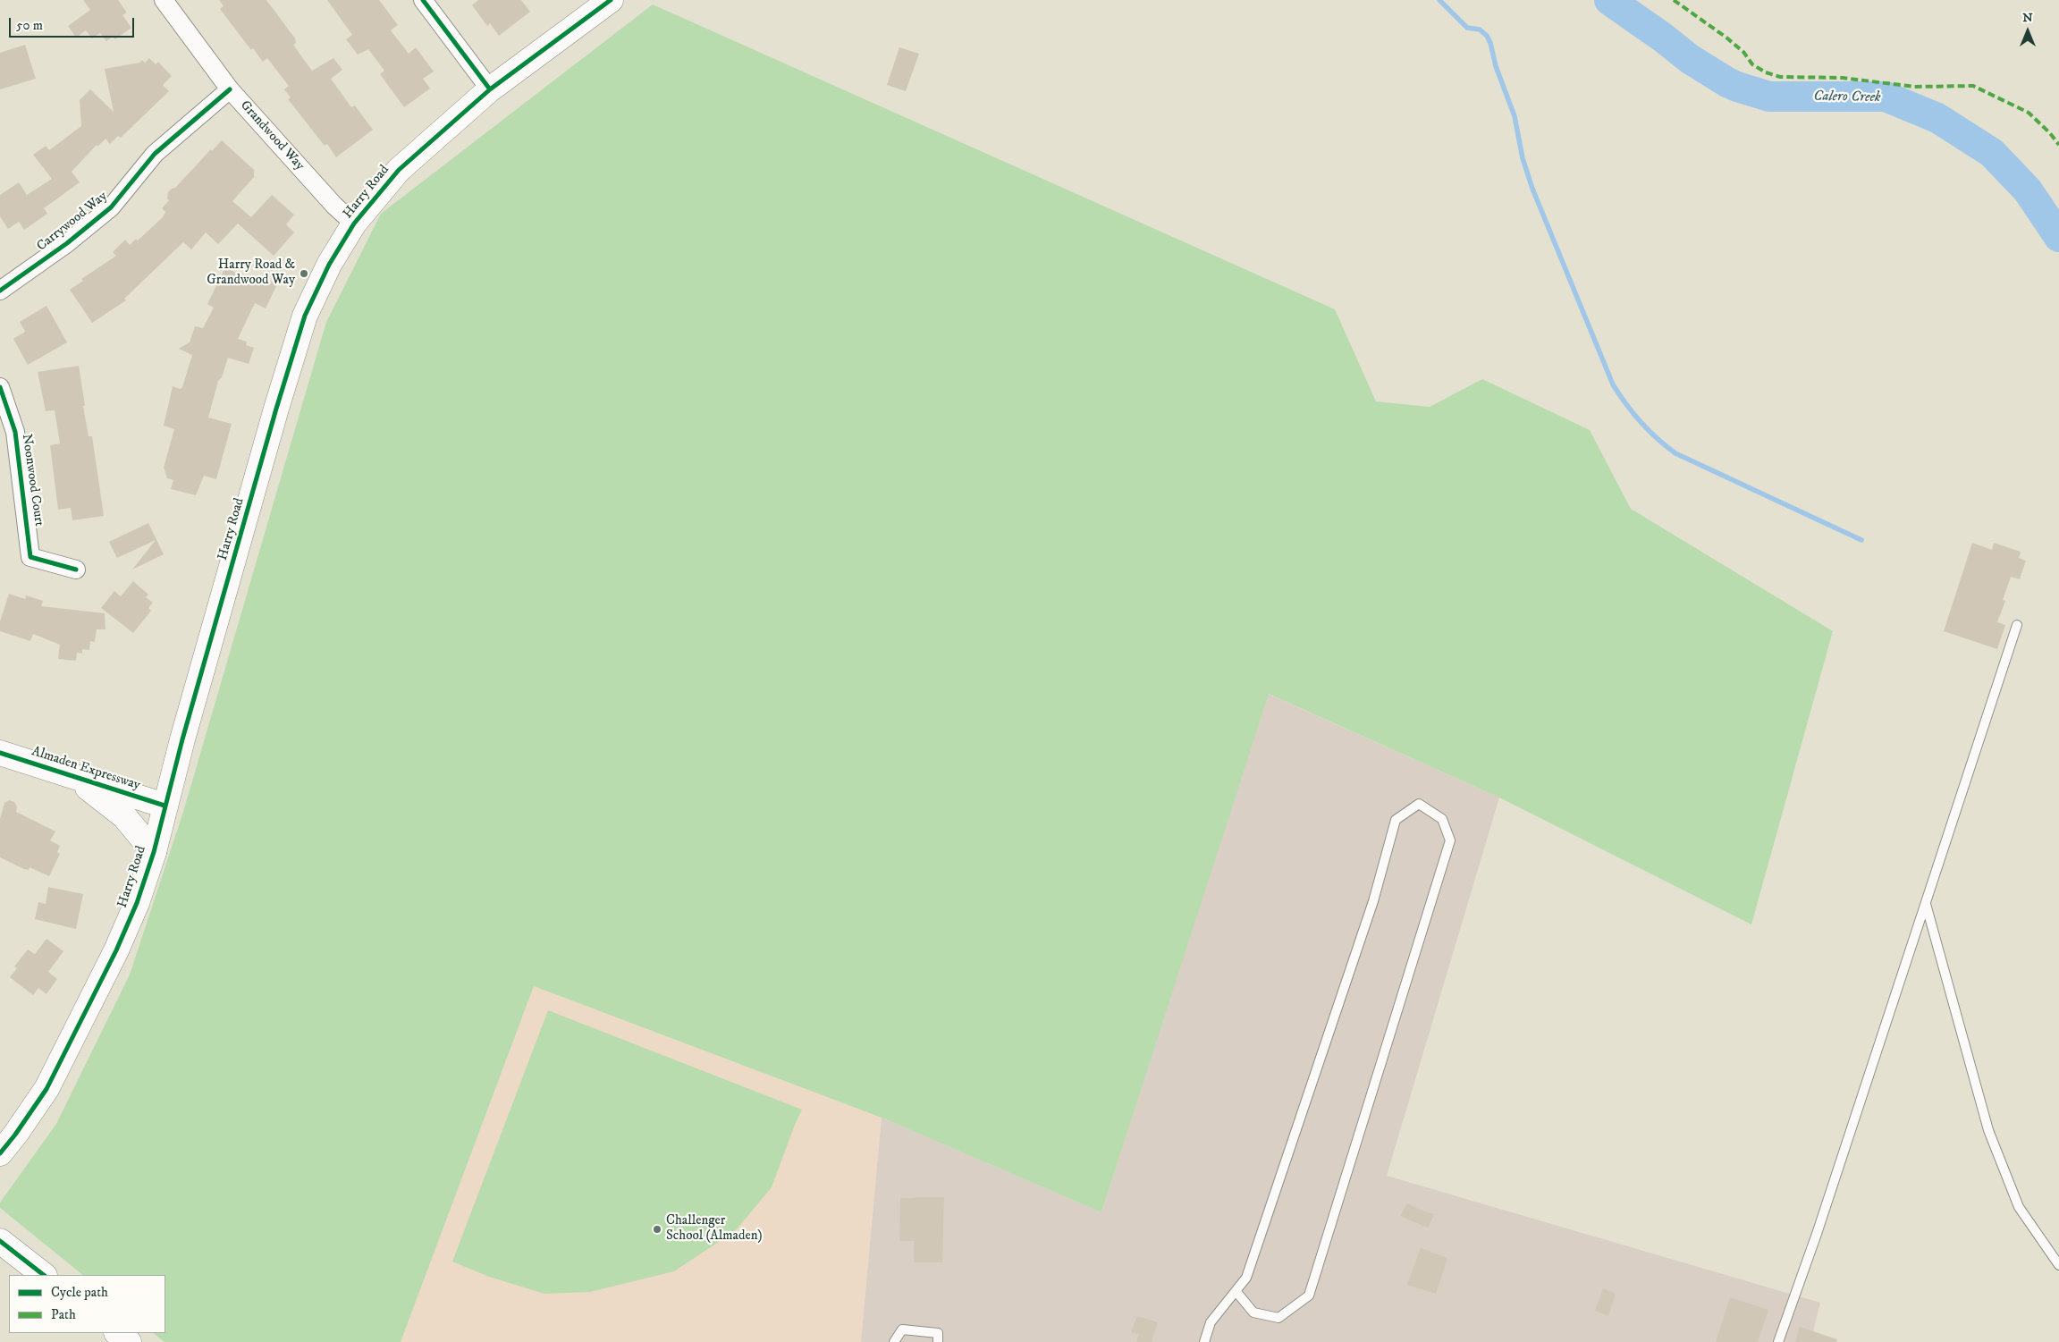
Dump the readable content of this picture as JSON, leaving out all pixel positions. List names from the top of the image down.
{
  "streets": {
    "street": [
      "Grandwood Way",
      "Harry Road",
      "Carrywood Way",
      "Noonwood Court",
      "Almaden Expressway"
    ]
  },
  "crossings": [
    ["Grandwood Way", "Harry Road"],
    ["Grandwood Way", "Carrywood Way"],
    ["Harry Road", "Almaden Expressway"]
  ],
  "water": ["Calero Creek"],
  "places": ["Harry Road & Grandwood Way", "Challenger School (Almaden)"],
  "legend": ["Cycle path", "Path"],
  "scale_bar": "50 m",
  "north": "top"
}
